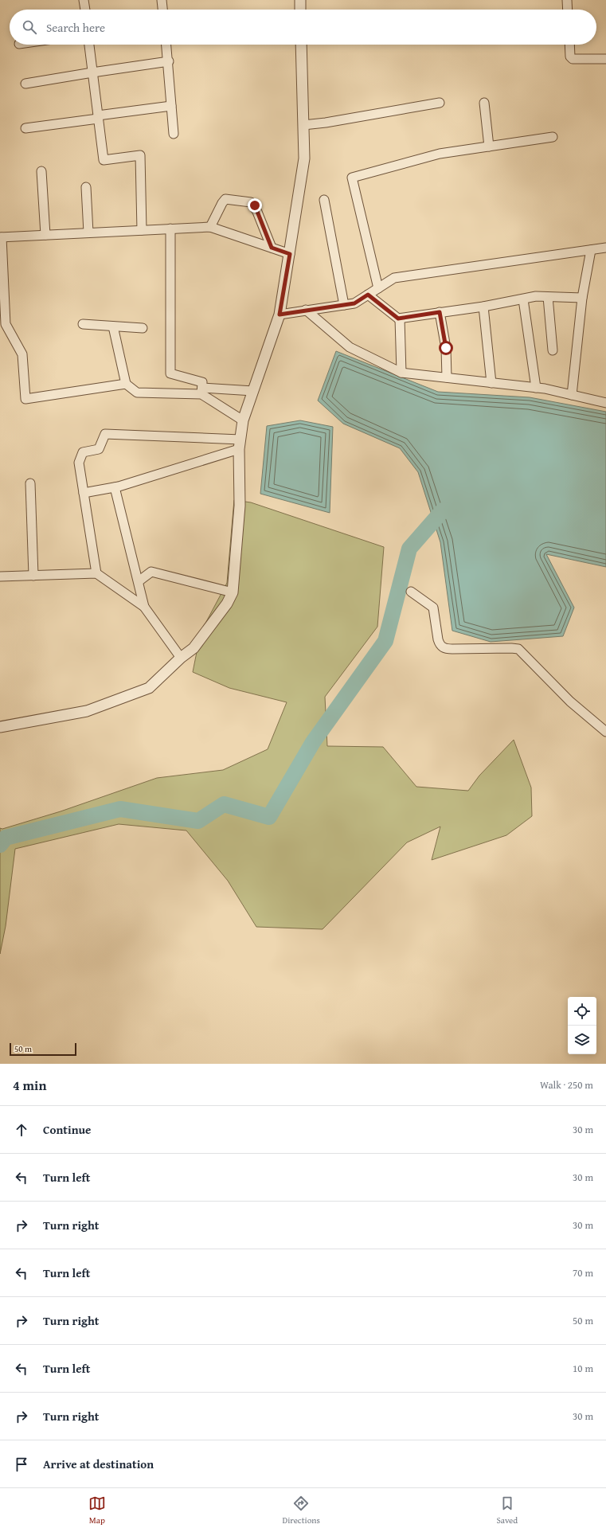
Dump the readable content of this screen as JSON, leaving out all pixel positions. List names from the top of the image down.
{
  "scale_bar": "50 m",
  "page": {
    "search": "Search here",
    "scale": "50 m",
    "heading": ["4 min", "Walk · 250 m"],
    "list": [
      ["Continue", "30 m"],
      ["Turn left", "30 m"],
      ["Turn right", "30 m"],
      ["Turn left", "70 m"],
      ["Turn right", "50 m"],
      ["Turn left", "10 m"],
      ["Turn right", "30 m"],
      "Arrive at destination"
    ],
    "nav": ["Map", "Directions", "Saved"]
  }
}
